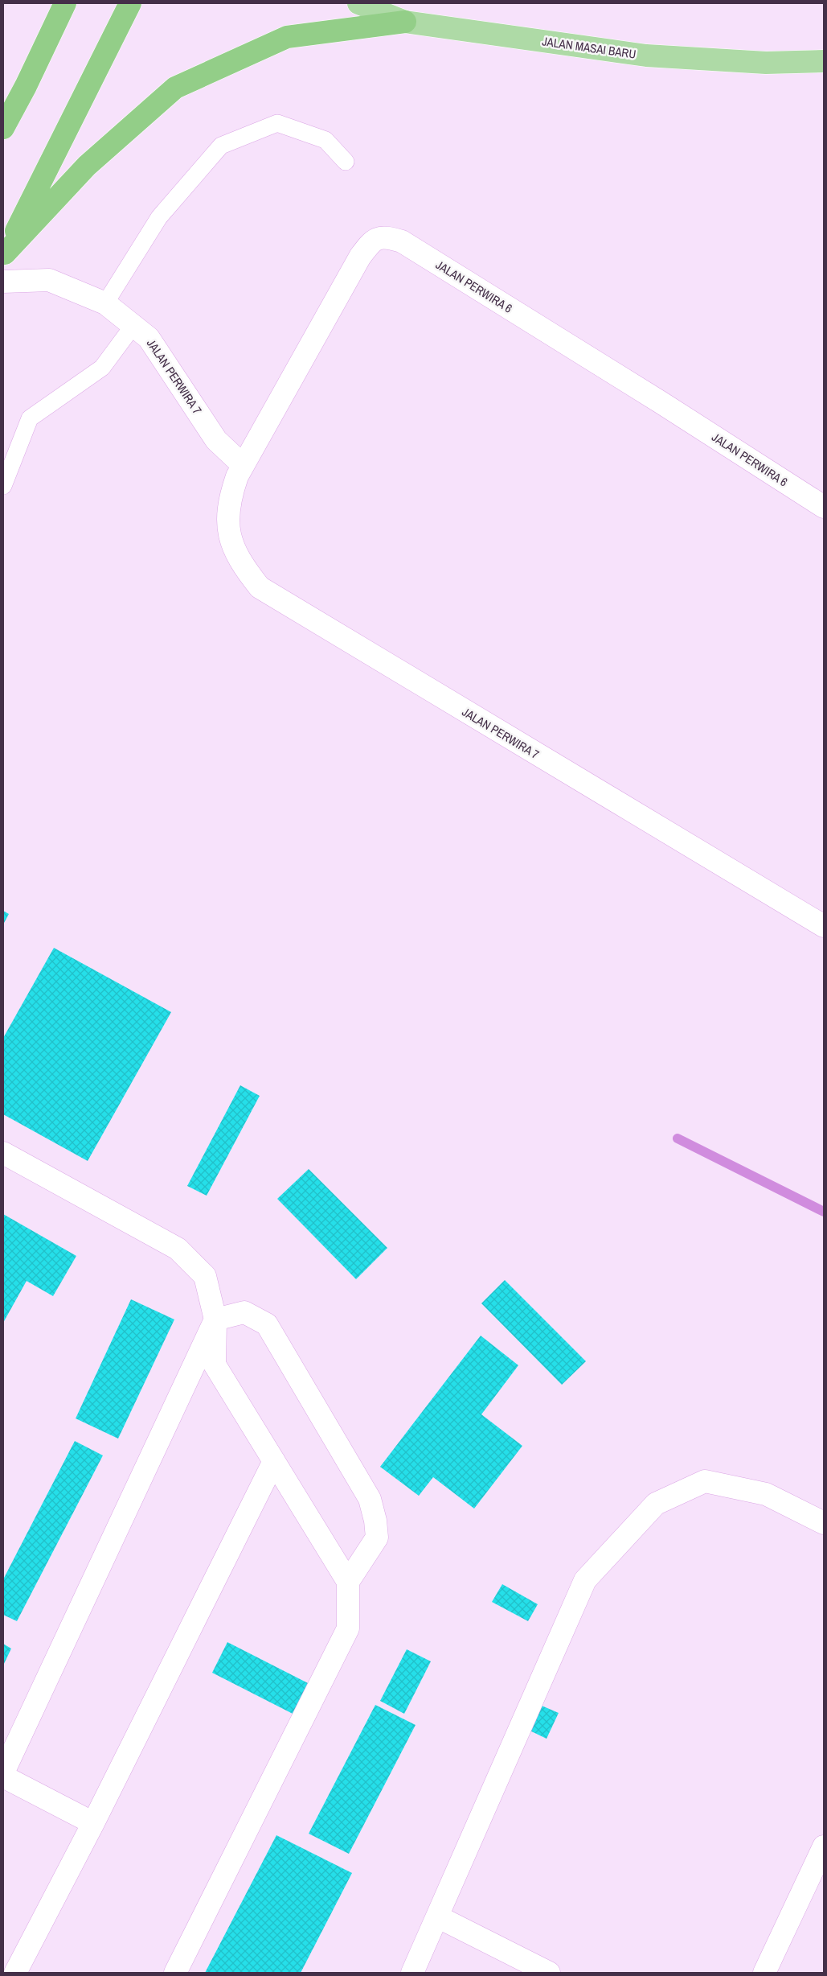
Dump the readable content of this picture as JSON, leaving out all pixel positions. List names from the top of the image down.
{
  "streets": {
    "main road": ["JALAN MASAI BARU"],
    "street": ["JALAN PERWIRA 6", "JALAN PERWIRA 7"]
  },
  "crossings": [
    ["JALAN PERWIRA 6", "JALAN PERWIRA 7"]
  ]
}
